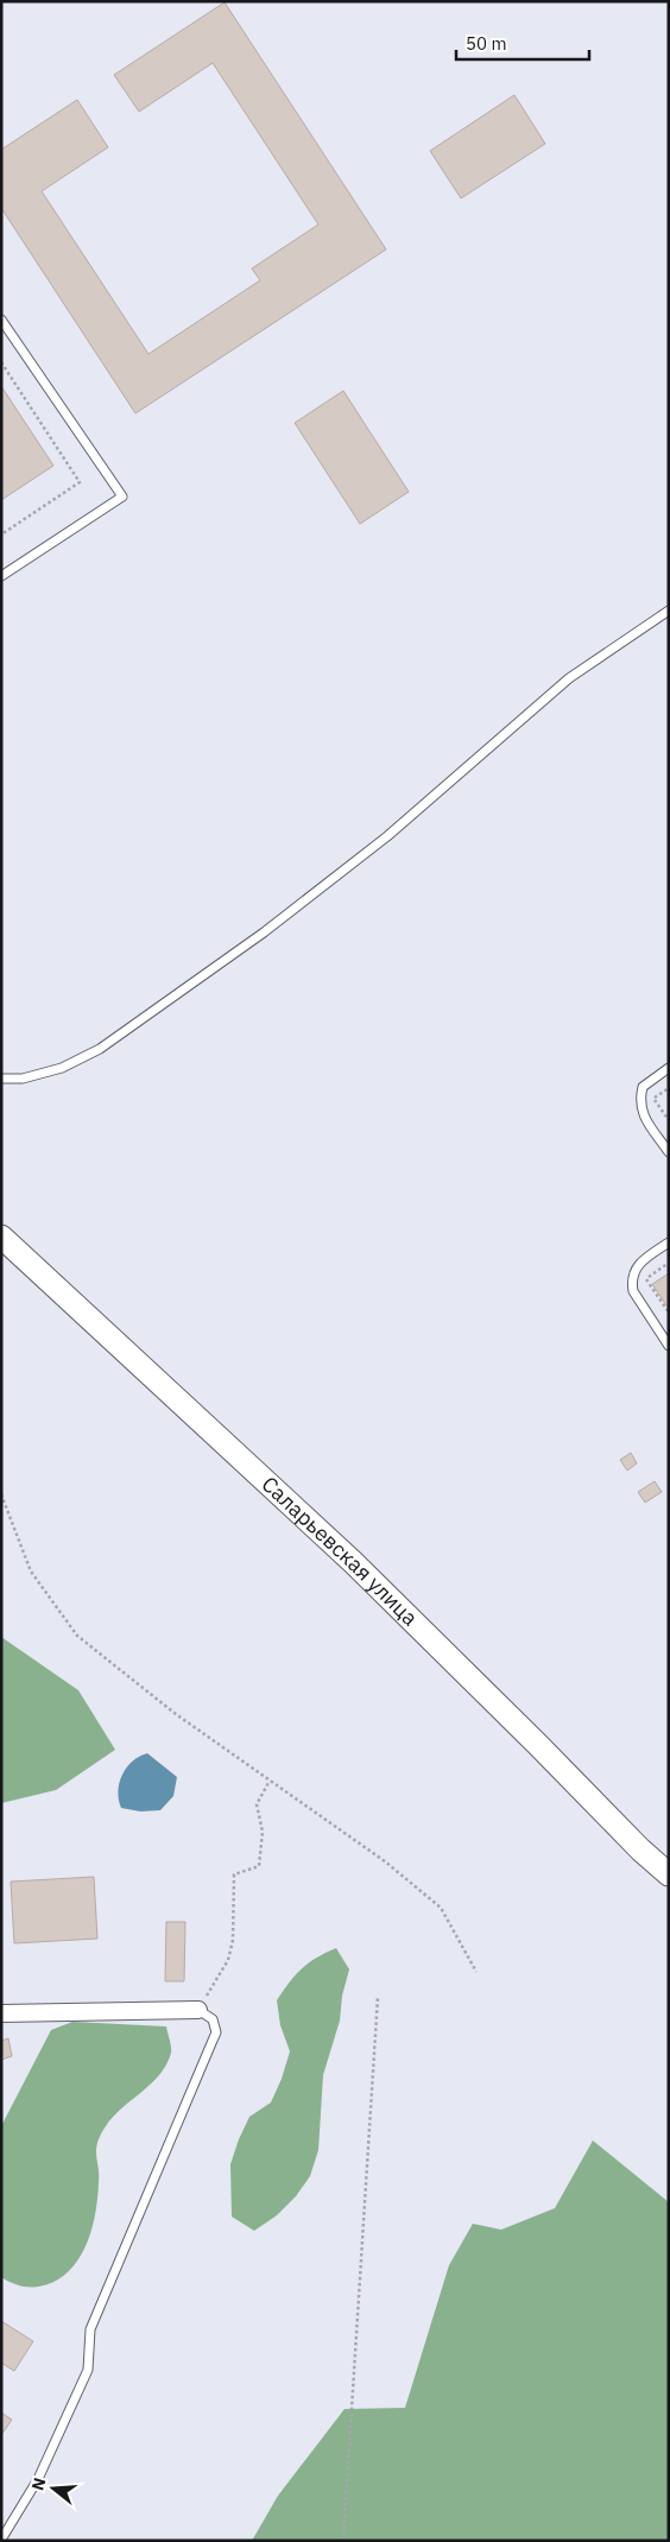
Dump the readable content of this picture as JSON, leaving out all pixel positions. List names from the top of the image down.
{
  "streets": {
    "street": ["Саларьевская улица"]
  },
  "scale_bar": "50 m",
  "north": "left"
}
